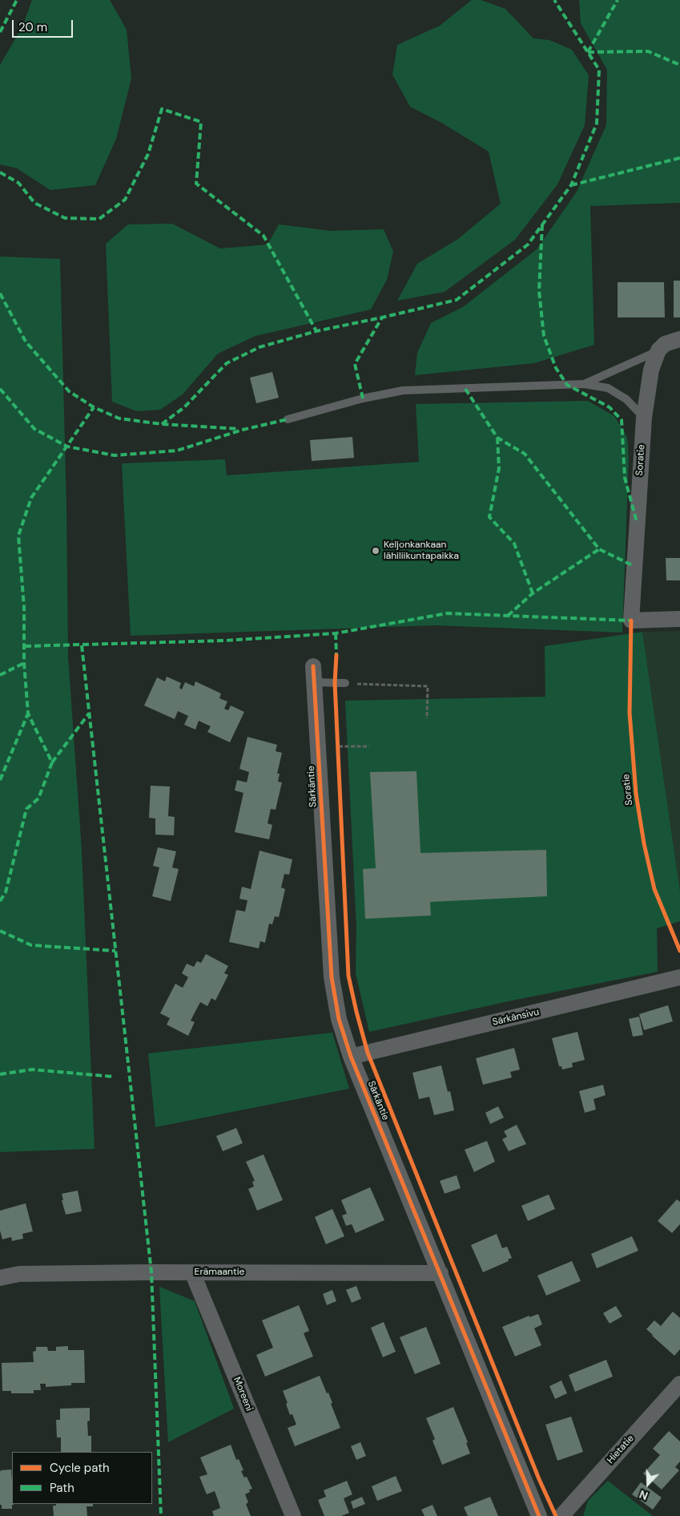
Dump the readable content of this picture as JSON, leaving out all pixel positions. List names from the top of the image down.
{
  "streets": {
    "street": [
      "Soratie",
      "Särkäntie",
      "Särkänsivu",
      "Erämaantie",
      "Moreeni",
      "Hietatie"
    ]
  },
  "crossings": [
    ["Särkäntie", "Särkänsivu"],
    ["Särkäntie", "Erämaantie"],
    ["Erämaantie", "Moreeni"]
  ],
  "places": ["Keljonkankaan lähiliikuntapaikka"],
  "legend": ["Cycle path", "Path"],
  "scale_bar": "20 m",
  "north": "bottom"
}
